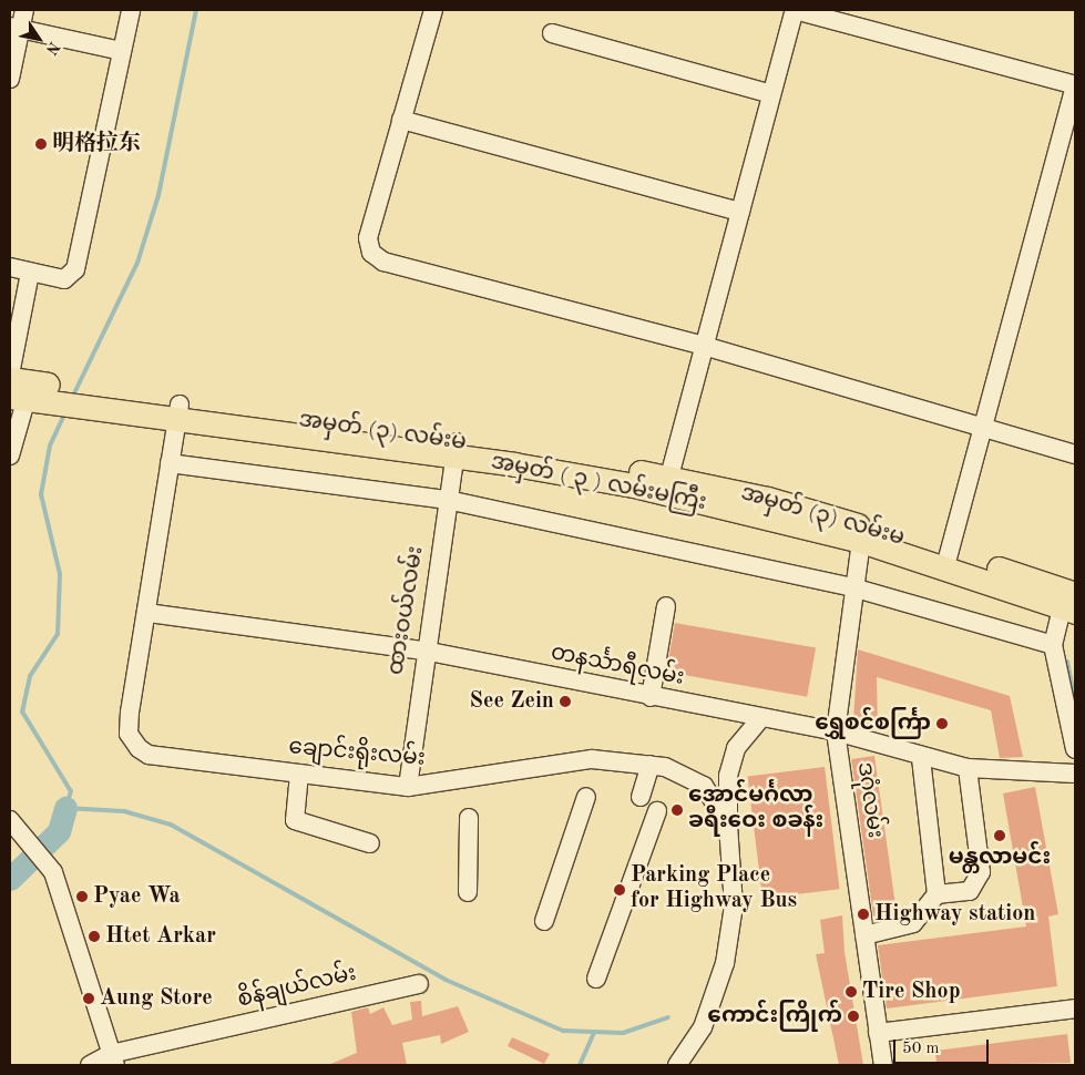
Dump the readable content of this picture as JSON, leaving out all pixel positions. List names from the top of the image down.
{
  "streets": {
    "main road": ["အမှတ် (၃) လမ်းမ", "အမှတ် ( ၃ ) လမ်းမကြီး"],
    "street": [
      "ထားဝယ်လမ်း",
      "တနင်္သာရီလမ်း",
      "ချောင်းရိုးလမ်း",
      "ဒဂုံလမ်း",
      "စိန်ချယ်လမ်း"
    ]
  },
  "crossings": [
    ["အမှတ် (၃) လမ်းမ", "အမှတ် ( ၃ ) လမ်းမကြီး"],
    ["အမှတ် ( ၃ ) လမ်းမကြီး", "ထားဝယ်လမ်း"],
    ["အမှတ် ( ၃ ) လမ်းမကြီး", "ချောင်းရိုးလမ်း"],
    ["အမှတ် ( ၃ ) လမ်းမကြီး", "ဒဂုံလမ်း"],
    ["ထားဝယ်လမ်း", "တနင်္သာရီလမ်း"],
    ["ထားဝယ်လမ်း", "ချောင်းရိုးလမ်း"],
    ["တနင်္သာရီလမ်း", "ချောင်းရိုးလမ်း"],
    ["တနင်္သာရီလမ်း", "ဒဂုံလမ်း"]
  ],
  "places": [
    "明格拉东",
    "See Zein",
    "ရွှေစင်စင်္ကြာ",
    "အောင်မင်္ဂလာ ခရီးဝေး စခန်း",
    "မန္တလာမင်း",
    "Parking Place for Highway Bus",
    "Pyae Wa",
    "Highway station",
    "Htet Arkar",
    "Tire Shop",
    "Aung Store",
    "ကောင်းကြိုက်"
  ],
  "scale_bar": "50 m",
  "north": "bottom right"
}
